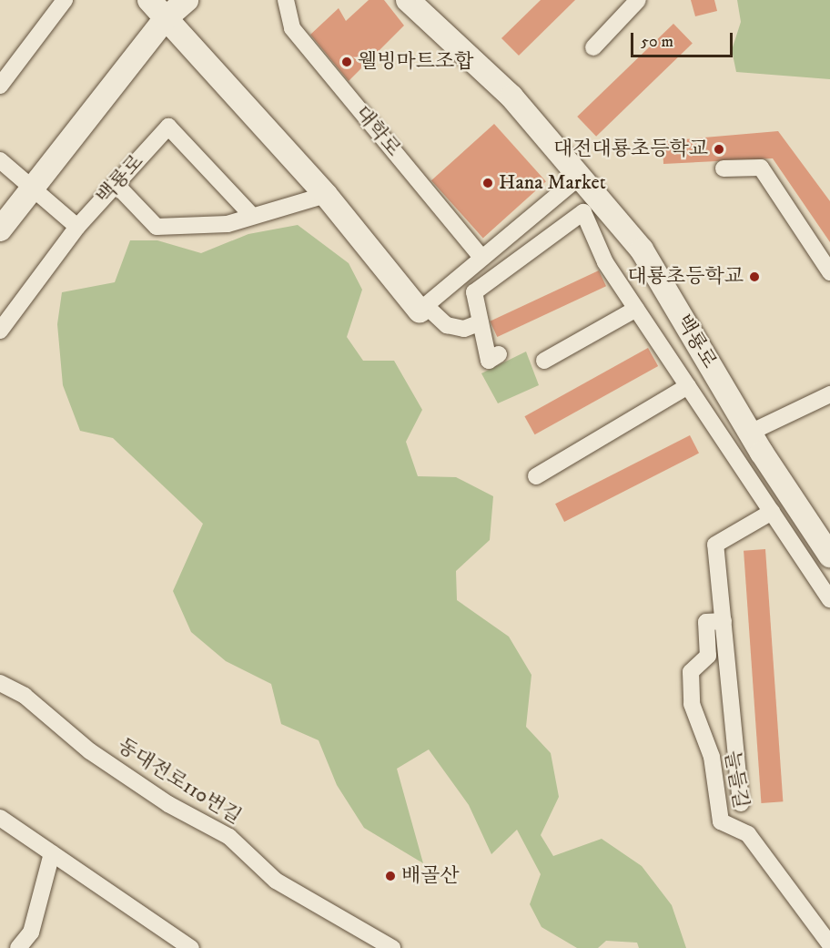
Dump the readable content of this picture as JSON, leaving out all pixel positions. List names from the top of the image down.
{
  "streets": {
    "main road": ["백룡로"],
    "street": ["대학로", "늘들길", "동대전로110번길"]
  },
  "places": [
    "웰빙마트조합",
    "대전대룡초등학교",
    "Hana Market",
    "대룡초등학교",
    "배골산"
  ],
  "scale_bar": "50 m"
}
